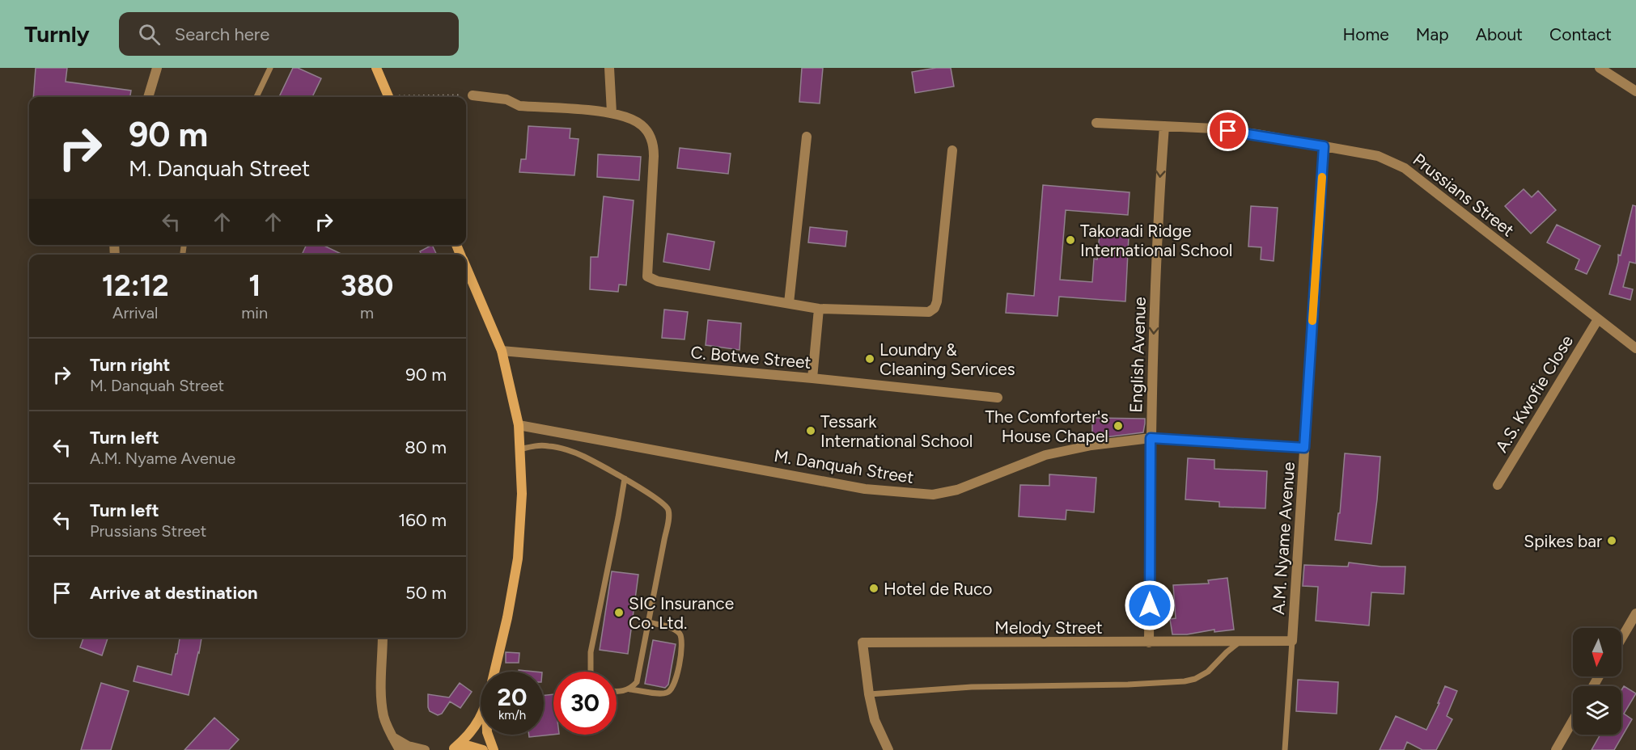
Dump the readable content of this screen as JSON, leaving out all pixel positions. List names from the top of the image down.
{
  "streets": {
    "street": [
      "Prussians Street",
      "English Avenue",
      "C. Botwe Street",
      "A.S. Kwofie Close",
      "M. Danquah Street",
      "A.M. Nyame Avenue",
      "Melody Street"
    ]
  },
  "crossings": [
    ["Prussians Street", "English Avenue"],
    ["Prussians Street", "A.S. Kwofie Close"],
    ["Prussians Street", "A.M. Nyame Avenue"],
    ["English Avenue", "M. Danquah Street"],
    ["English Avenue", "Melody Street"],
    ["M. Danquah Street", "A.M. Nyame Avenue"],
    ["A.M. Nyame Avenue", "Melody Street"]
  ],
  "one_way": ["English Avenue"],
  "places": [
    "Takoradi Ridge International School",
    "Loundry & Cleaning Services",
    "The Comforter's House Chapel",
    "Tessark International School",
    "Spikes bar",
    "Hotel de Ruco",
    "SIC Insurance Co. Ltd."
  ],
  "north": "bottom",
  "page": {
    "header": "Turnly",
    "search": "Search here",
    "nav": [
      "Home",
      "Map",
      "About",
      "Contact"
    ],
    "turn": ["90 m", "M. Danquah Street"],
    "eta": [
      "12:12",
      "Arrival",
      "1",
      "min",
      "380",
      "m"
    ],
    "list": [
      {
        "name": "Turn right",
        "note": "M. Danquah Street",
        "value": "90 m"
      },
      {
        "name": "Turn left",
        "note": "A.M. Nyame Avenue",
        "value": "80 m"
      },
      {
        "name": "Turn left",
        "note": "Prussians Street",
        "value": "160 m"
      },
      {
        "name": "Arrive at destination",
        "value": "50 m"
      }
    ],
    "speed": "20 km/h",
    "limit": "30"
  }
}
